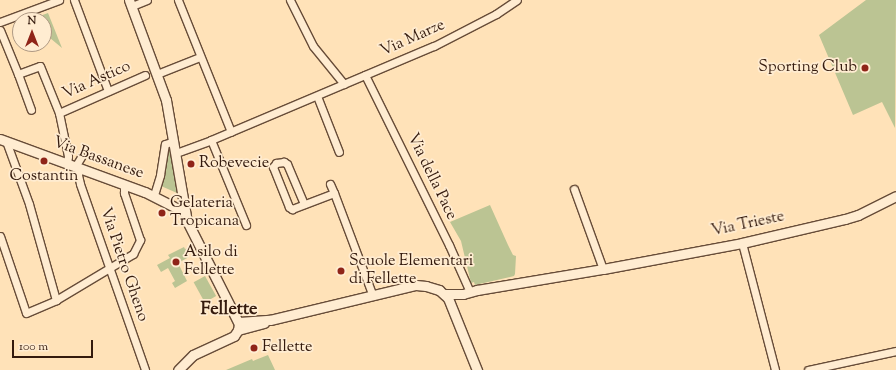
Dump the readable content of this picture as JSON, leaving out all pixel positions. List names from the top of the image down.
{
  "streets": {
    "street": [
      "Via Marze",
      "Via Astico",
      "Via Bassanese",
      "Via della Pace",
      "Via Trieste",
      "Via Pietro Gheno"
    ]
  },
  "crossings": [
    ["Via Marze", "Via della Pace"],
    ["Via Astico", "Via Pietro Gheno"],
    ["Via Bassanese", "Via Pietro Gheno"],
    ["Via della Pace", "Via Trieste"]
  ],
  "districts": ["Fellette"],
  "places": [
    "Sporting Club",
    "Costantin",
    "Robevecie",
    "Gelateria Tropicana",
    "Asilo di Fellette",
    "Scuole Elementari di Fellette",
    "Fellette"
  ],
  "scale_bar": "100 m",
  "north": "top"
}
